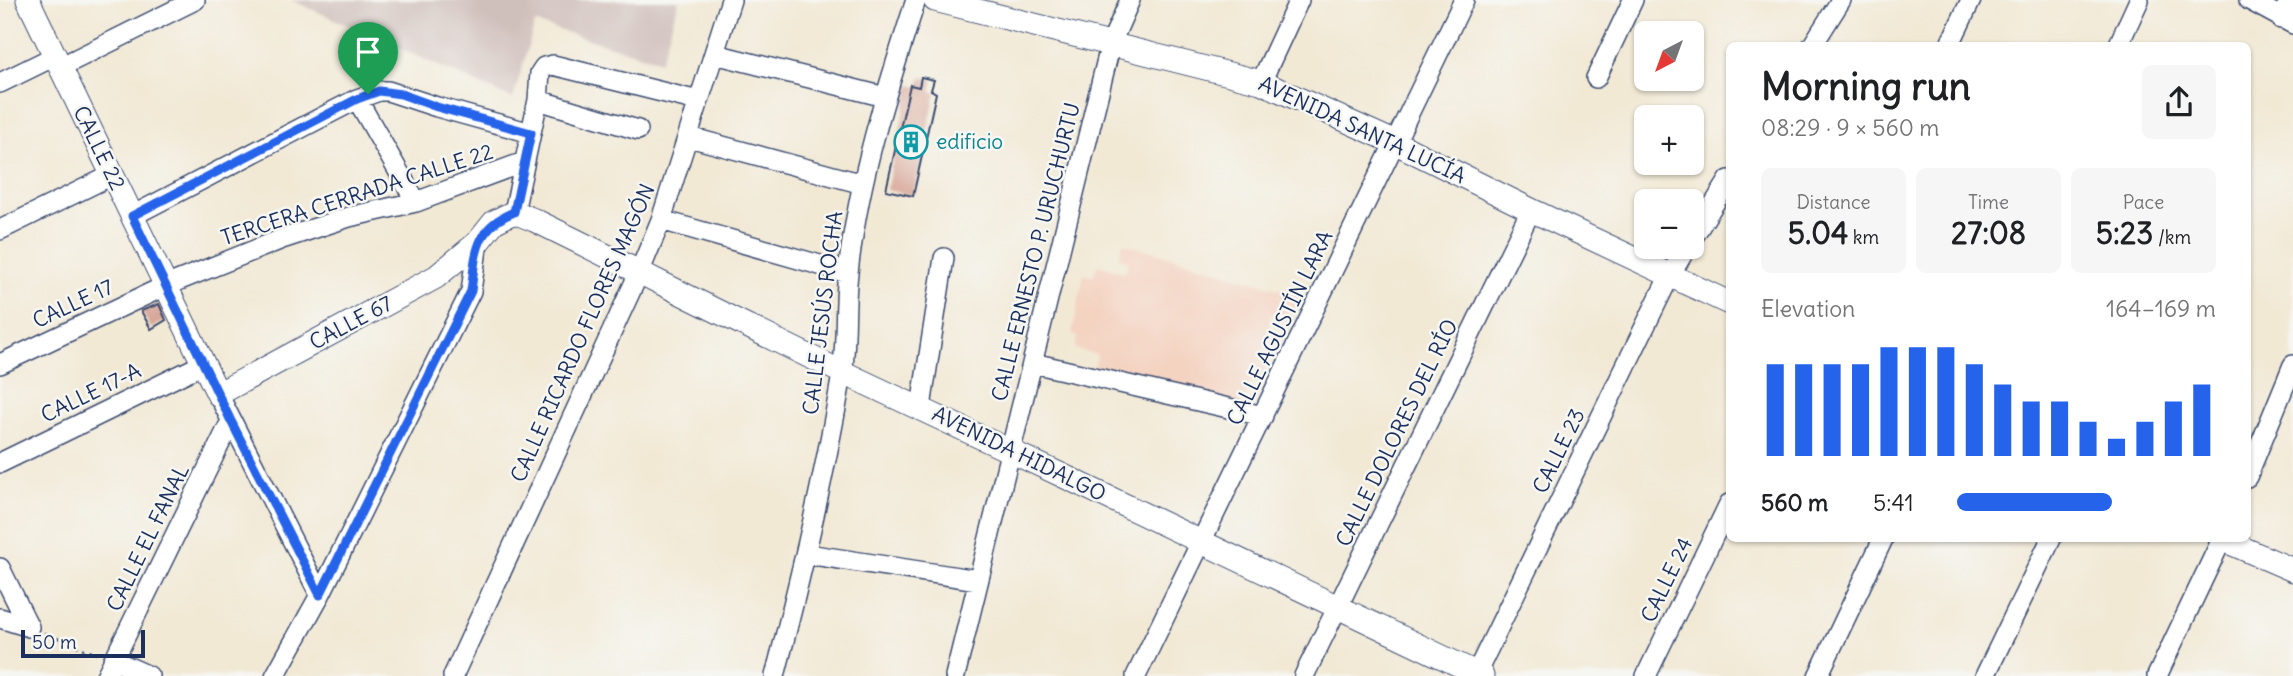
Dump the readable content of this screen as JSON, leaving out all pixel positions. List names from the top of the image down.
{
  "streets": {
    "street": [
      "AVENIDA SANTA LUCÍA",
      "CALLE 22",
      "TERCERA CERRADA CALLE 22",
      "CALLE ERNESTO P. URUCHURTU",
      "CALLE 17",
      "CALLE JESÚS ROCHA",
      "CALLE 67",
      "CALLE AGUSTÍN LARA",
      "CALLE RICARDO FLORES MAGÓN",
      "CALLE 17-A",
      "CALLE DOLORES DEL RÍO",
      "CALLE 23",
      "AVENIDA HIDALGO",
      "CALLE EL FANAL",
      "CALLE 24"
    ]
  },
  "crossings": [
    ["AVENIDA SANTA LUCÍA", "CALLE ERNESTO P. URUCHURTU"],
    ["AVENIDA SANTA LUCÍA", "CALLE AGUSTÍN LARA"],
    ["AVENIDA SANTA LUCÍA", "CALLE DOLORES DEL RÍO"],
    ["AVENIDA SANTA LUCÍA", "CALLE 23"],
    ["CALLE 22", "TERCERA CERRADA CALLE 22"],
    ["CALLE 22", "CALLE 17"],
    ["CALLE 22", "CALLE 67"],
    ["CALLE 22", "CALLE 17-A"],
    ["CALLE 22", "CALLE EL FANAL"],
    ["TERCERA CERRADA CALLE 22", "CALLE 17"],
    ["CALLE ERNESTO P. URUCHURTU", "AVENIDA HIDALGO"],
    ["CALLE JESÚS ROCHA", "AVENIDA HIDALGO"],
    ["CALLE 67", "AVENIDA HIDALGO"],
    ["CALLE AGUSTÍN LARA", "AVENIDA HIDALGO"],
    ["CALLE RICARDO FLORES MAGÓN", "AVENIDA HIDALGO"],
    ["CALLE DOLORES DEL RÍO", "AVENIDA HIDALGO"],
    ["CALLE 23", "AVENIDA HIDALGO"]
  ],
  "places": {
    "building": ["edificio"]
  },
  "scale_bar": "50 m",
  "north": "bottom left",
  "page": {
    "map_buttons": ["+", "−"],
    "heading": ["Morning run", "08:29 · 9 × 560 m"],
    "stats": [
      ["Distance", "5.04 km"],
      ["Time", "27:08"],
      ["Pace", "5:23 /km"]
    ],
    "chart": ["Elevation", "164–169 m"],
    "list": [
      {
        "name": "560 m",
        "note": "5:41"
      }
    ],
    "scale": "50 m"
  }
}
